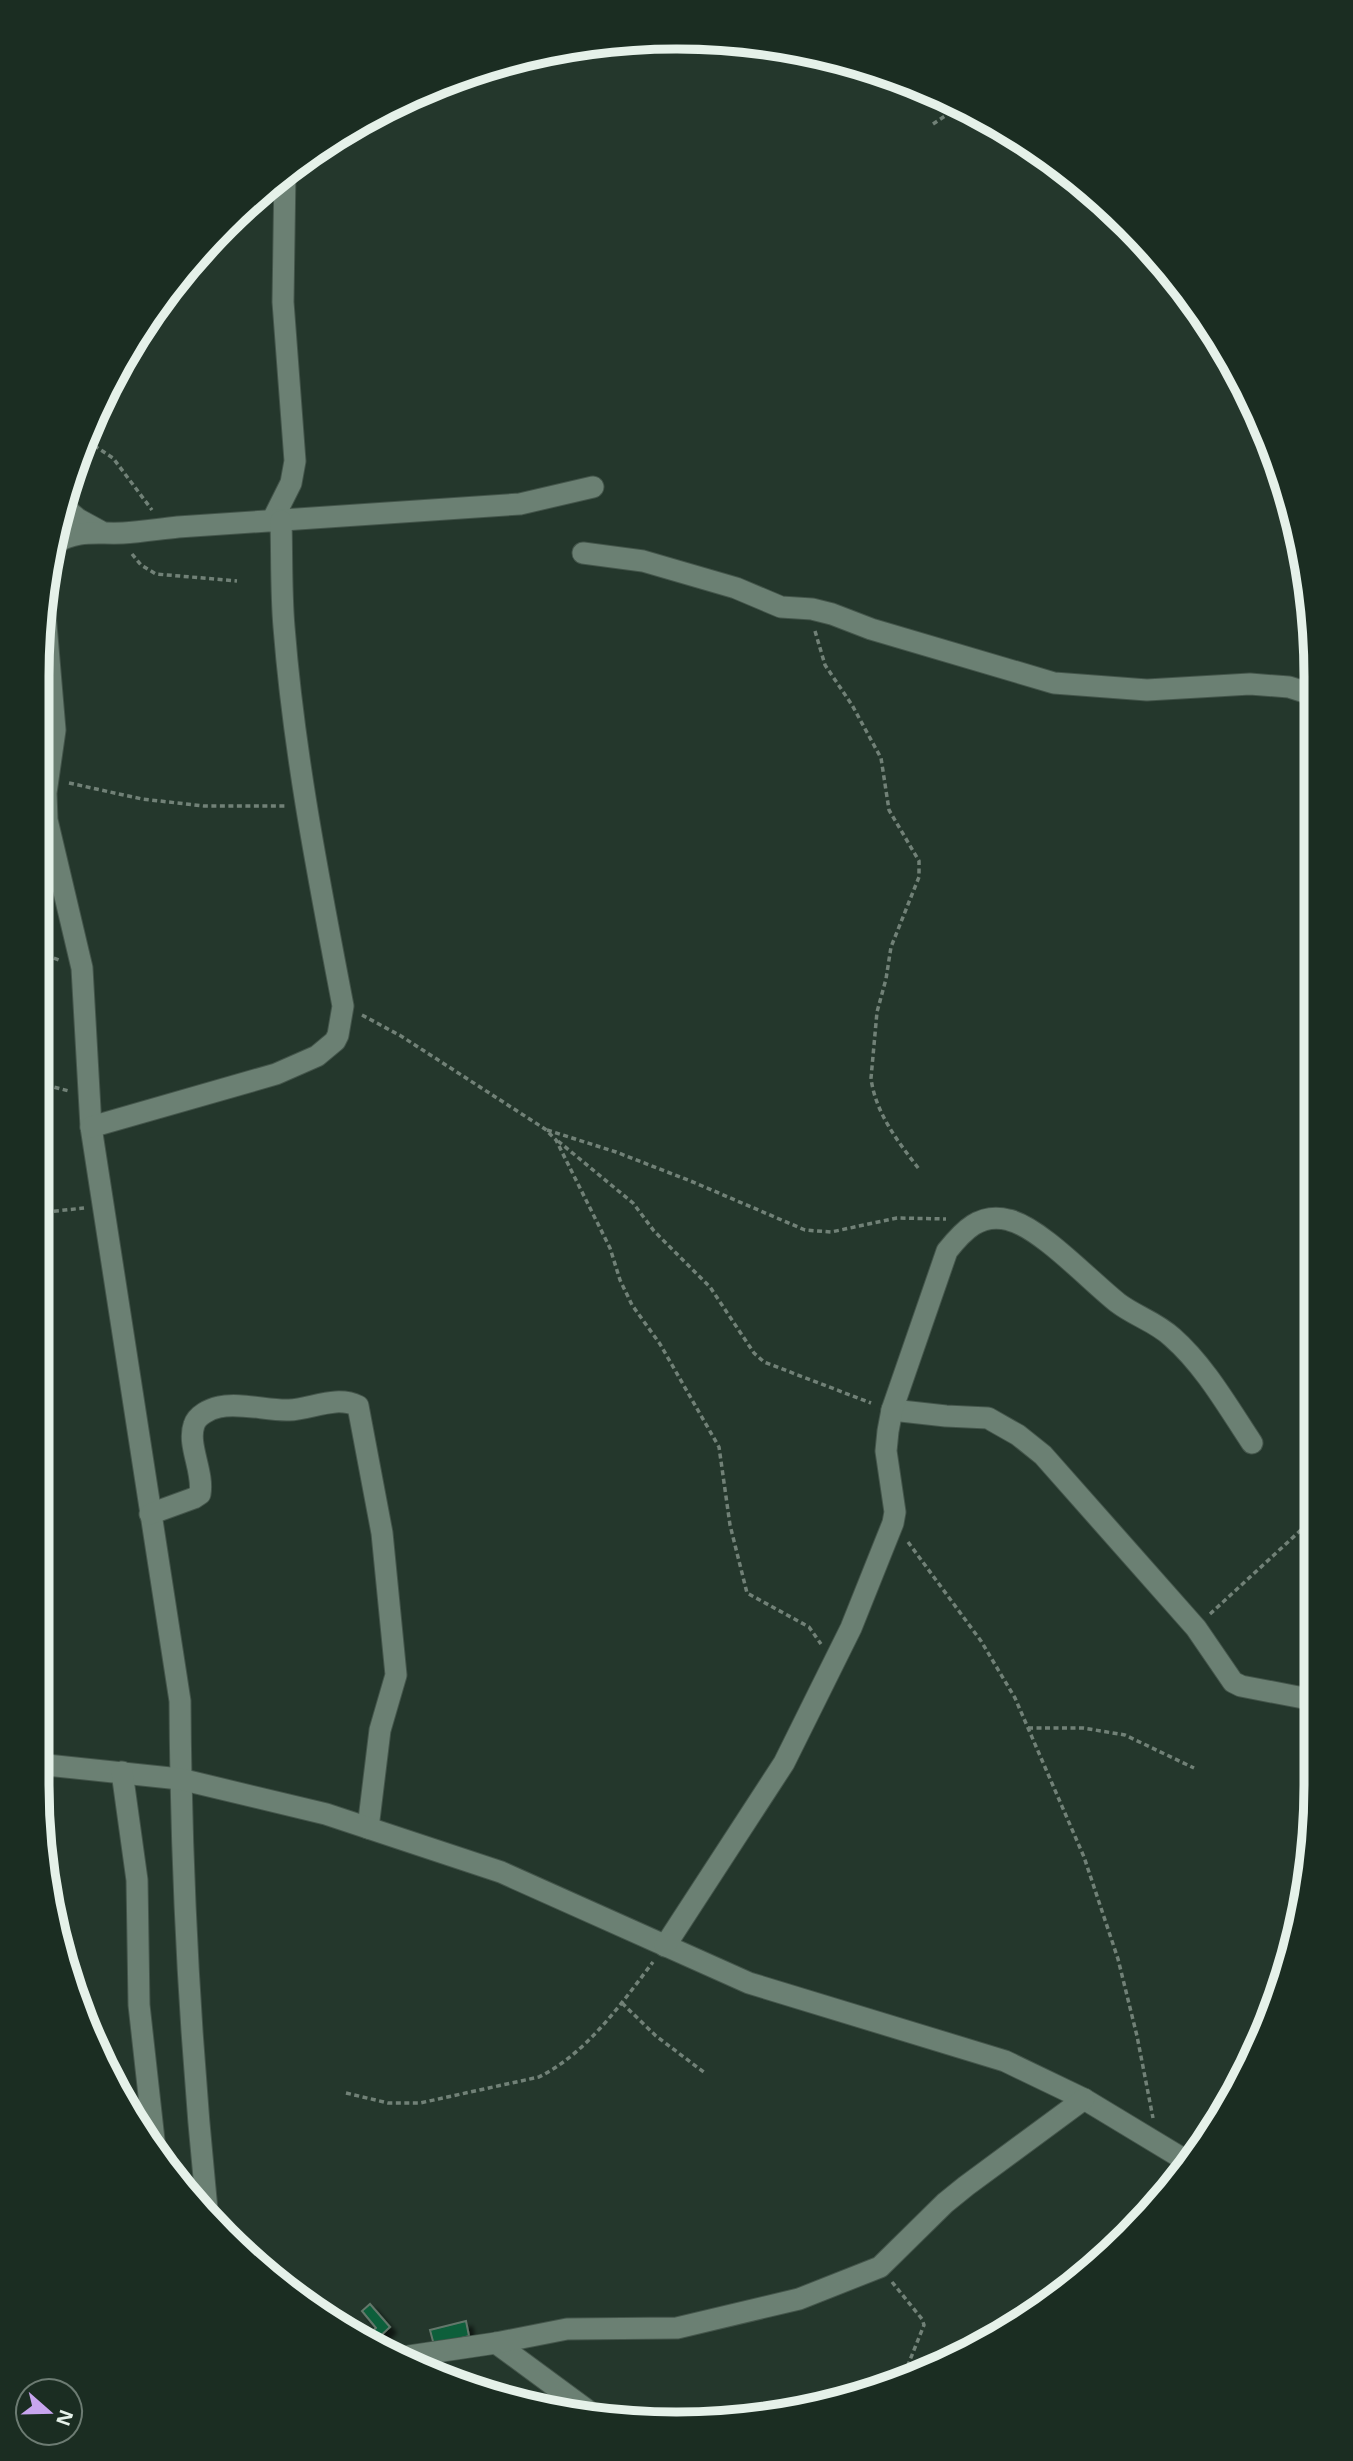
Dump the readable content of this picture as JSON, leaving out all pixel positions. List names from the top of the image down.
{
  "north": "right"
}
